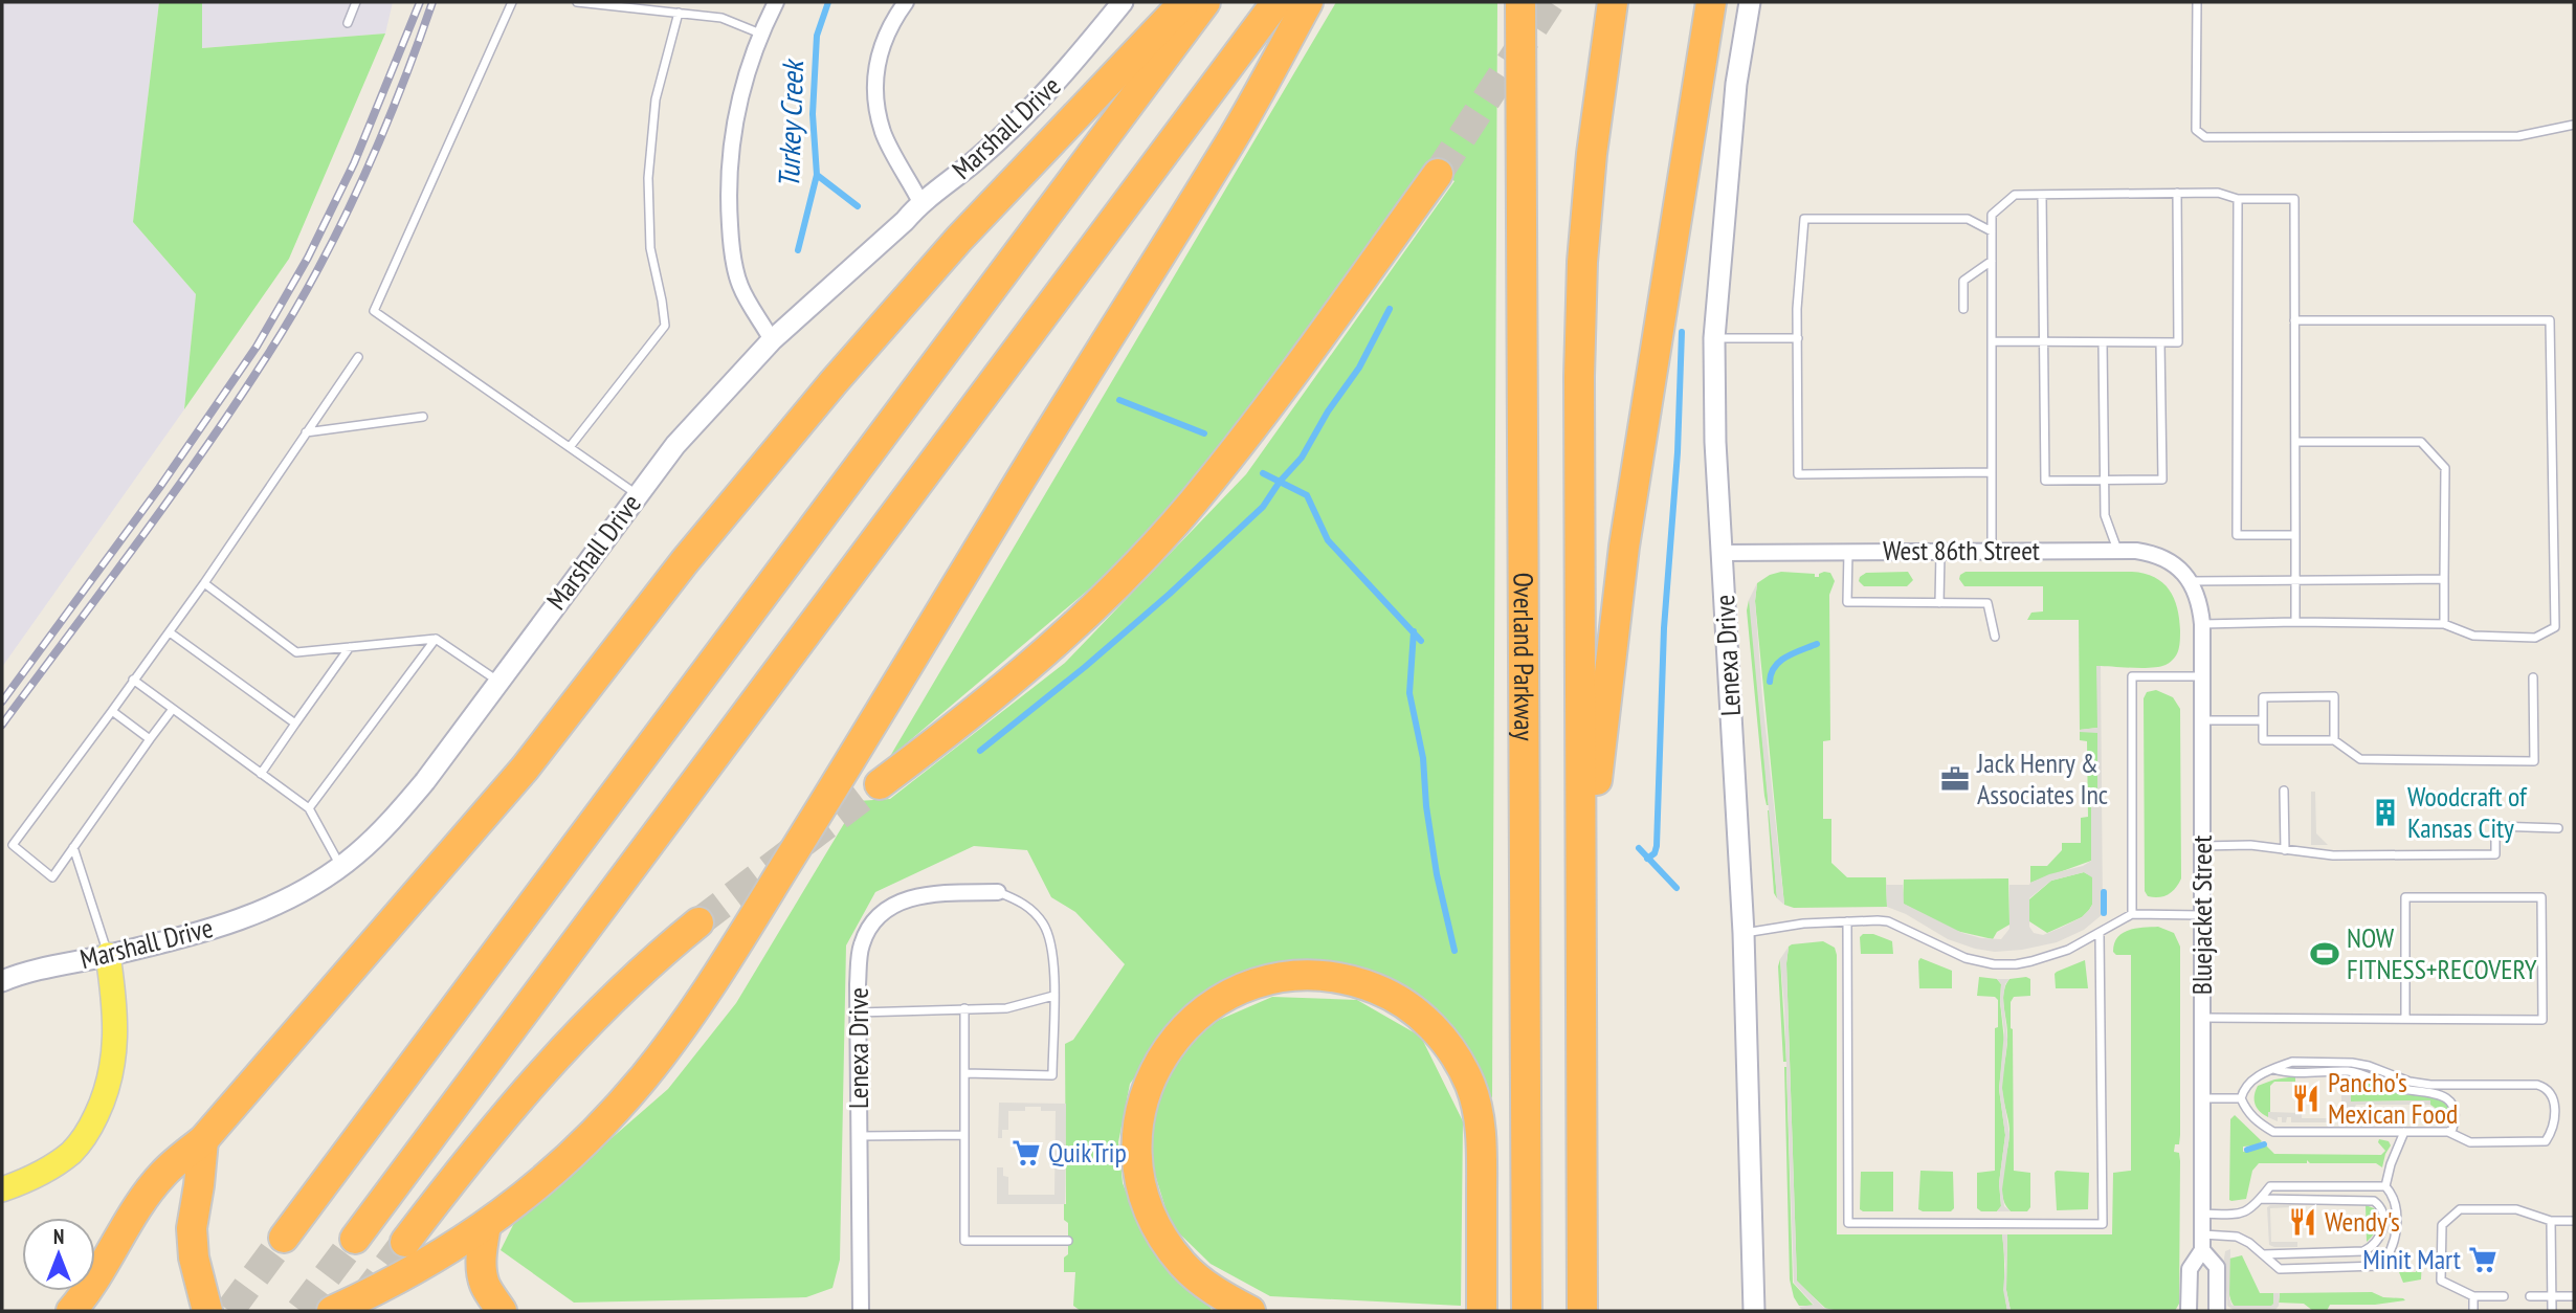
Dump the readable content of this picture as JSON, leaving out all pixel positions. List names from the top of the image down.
{
  "streets": {
    "highway": ["Overland Parkway"],
    "street": [
      "Marshall Drive",
      "West 86th Street",
      "Lenexa Drive",
      "Bluejacket Street"
    ]
  },
  "crossings": [
    ["West 86th Street", "Lenexa Drive"],
    ["West 86th Street", "Bluejacket Street"]
  ],
  "water": ["Turkey Creek"],
  "places": {
    "office": ["Jack Henry & Associates Inc"],
    "building": ["Woodcraft of Kansas City"],
    "sports": ["NOW FITNESS+RECOVERY"],
    "restaurant": ["Pancho's Mexican Food", "Wendy's"],
    "supermarket": ["QuikTrip", "Minit Mart"]
  },
  "north": "top"
}
